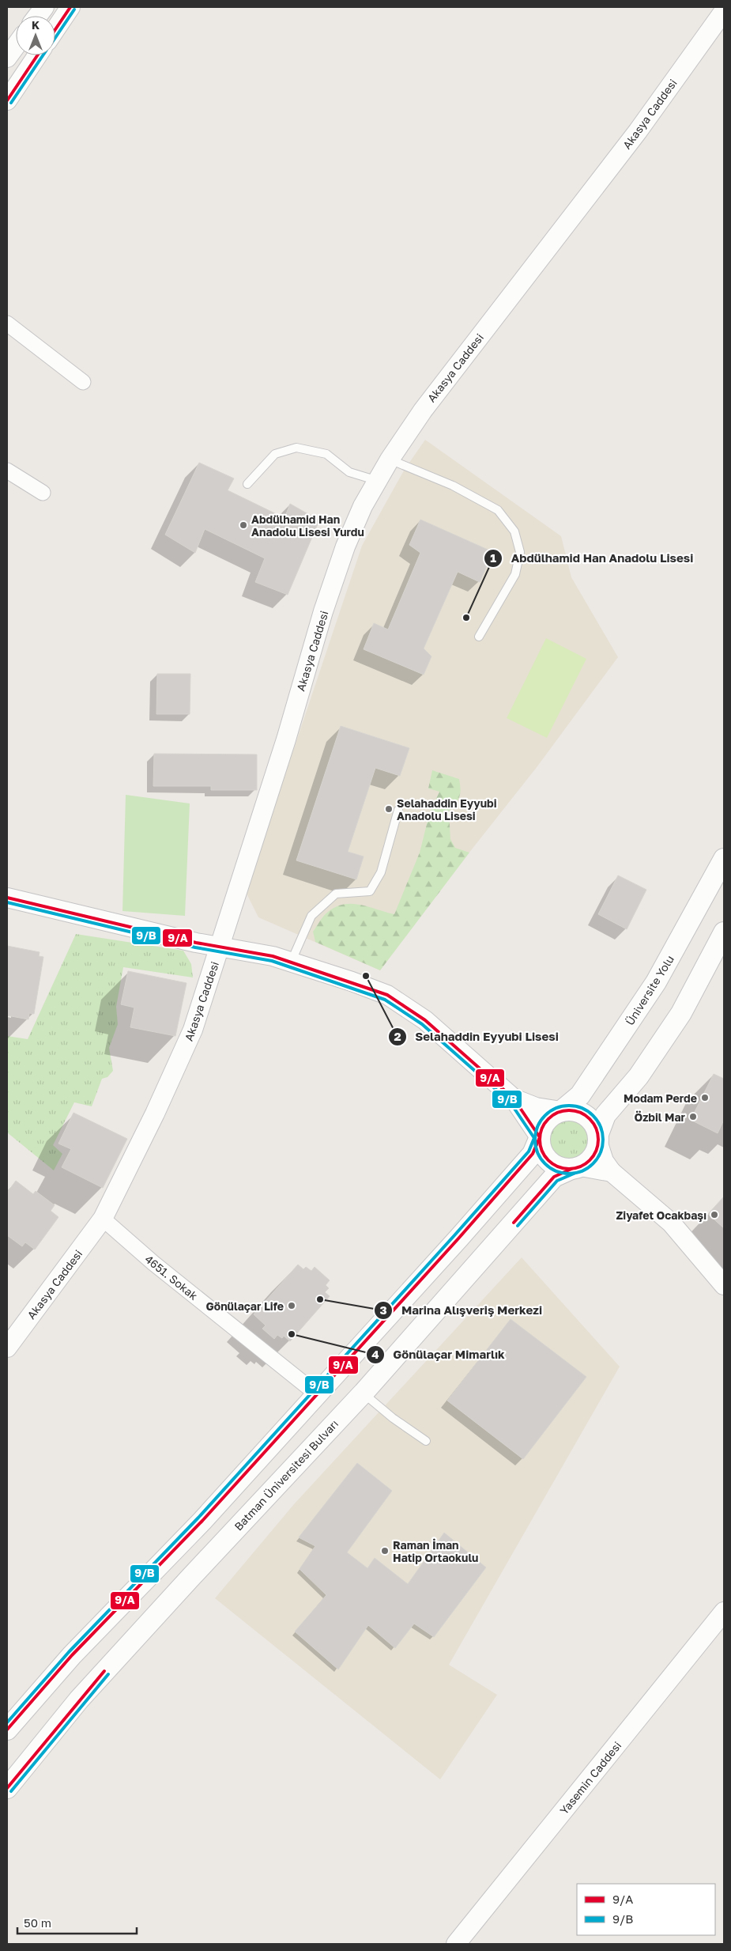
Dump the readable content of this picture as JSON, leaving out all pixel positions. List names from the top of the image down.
{
  "streets": {
    "main road": ["Üniversite Yolu", "Batman Üniversitesi Bulvarı"],
    "street": ["Akasya Caddesi", "4651. Sokak", "Yasemin Caddesi"]
  },
  "crossings": [
    ["Akasya Caddesi", "4651. Sokak"],
    ["Üniversite Yolu", "Batman Üniversitesi Bulvarı"]
  ],
  "places": [
    "Abdülhamid Han Anadolu Lisesi Yurdu",
    "Abdülhamid Han Anadolu Lisesi",
    "Selahaddin Eyyubi Anadolu Lisesi",
    "Selahaddin Eyyubi Lisesi",
    "Modam Perde",
    "Özbil Mar",
    "Ziyafet Ocakbaşı",
    "Marina Alışveriş Merkezi",
    "Gönülaçar Life",
    "Gönülaçar Mimarlık",
    "Raman İman Hatip Ortaokulu"
  ],
  "lines": ["transit line 9/A", "transit line 9/B"],
  "legend": ["9/A", "9/B"],
  "scale_bar": "50 m",
  "north": "top"
}
